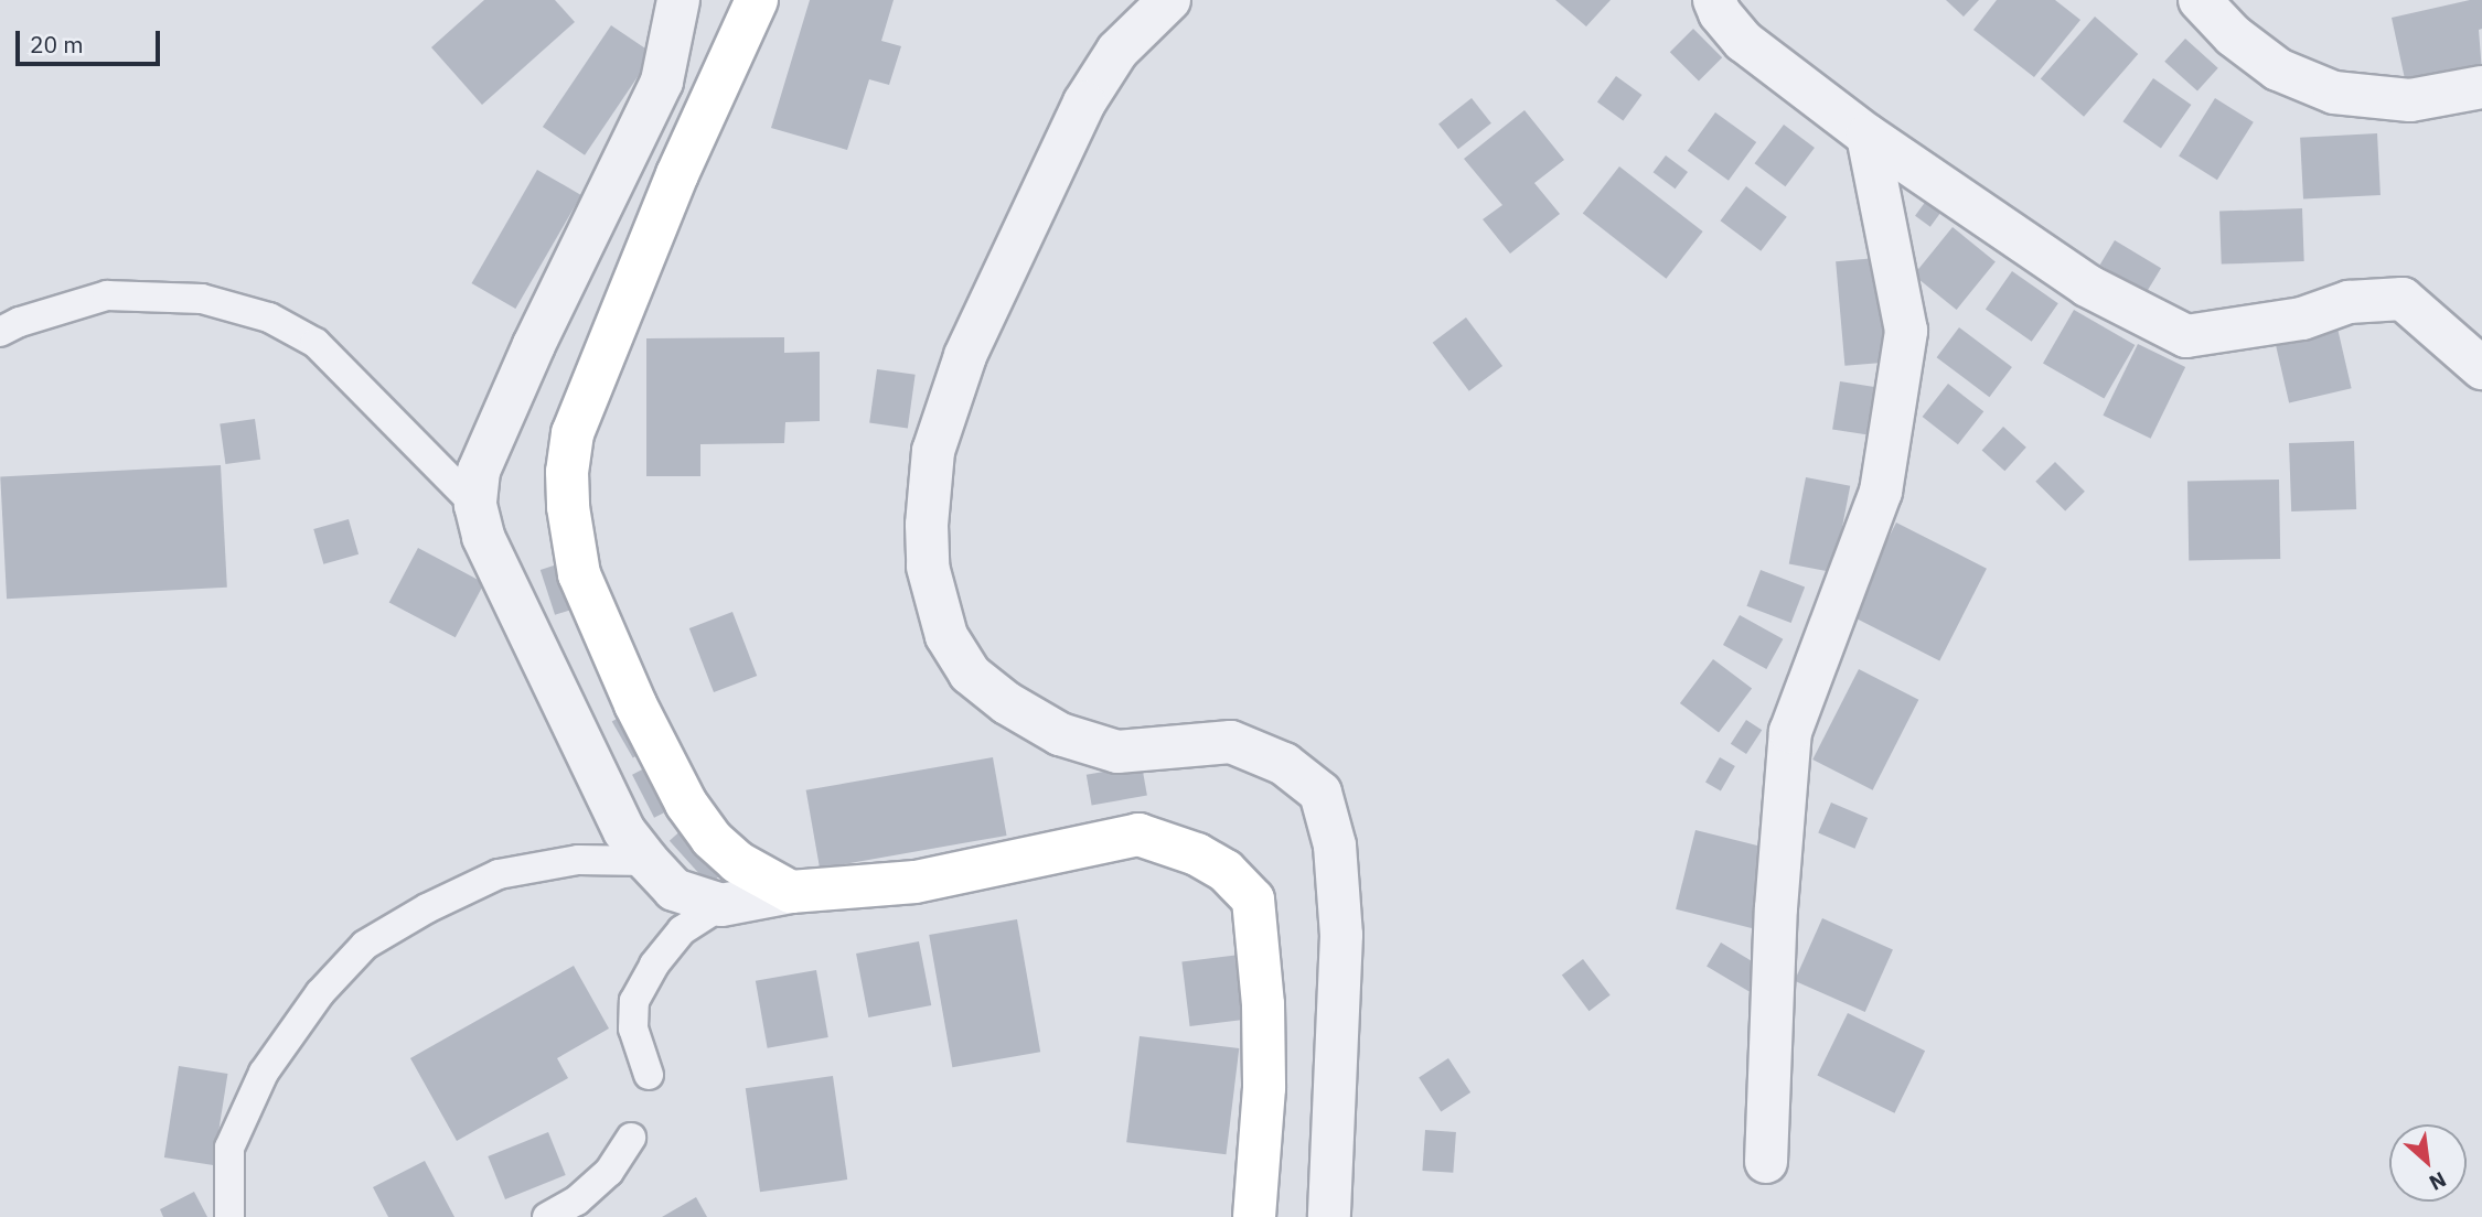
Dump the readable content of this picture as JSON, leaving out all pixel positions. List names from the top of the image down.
{
  "scale_bar": "20 m",
  "north": "bottom right"
}
